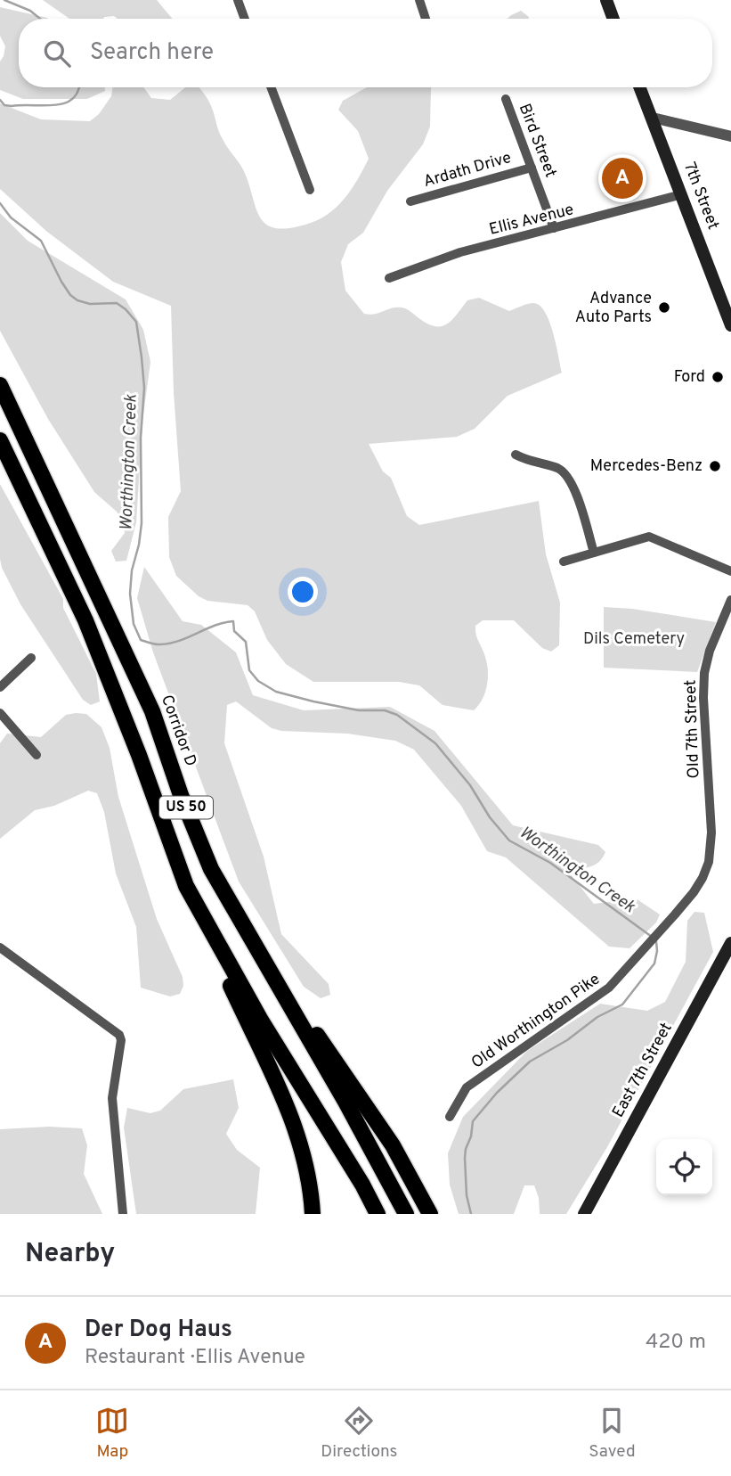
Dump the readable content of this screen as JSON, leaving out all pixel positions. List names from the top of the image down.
{
  "streets": {
    "highway": ["Corridor D", "US 50"],
    "main road": ["7th Street", "East 7th Street"],
    "street": [
      "Bird Street",
      "Ardath Drive",
      "Ellis Avenue",
      "Old 7th Street",
      "Old Worthington Pike"
    ]
  },
  "crossings": [
    ["Bird Street", "Ardath Drive"],
    ["Bird Street", "Ellis Avenue"],
    ["7th Street", "Ellis Avenue"],
    ["Old 7th Street", "Old Worthington Pike"]
  ],
  "water": ["Worthington Creek"],
  "parks": ["Dils Cemetery"],
  "places": ["Advance Auto Parts", "Ford", "Mercedes-Benz"],
  "page": {
    "search": "Search here",
    "pins": "A",
    "heading": "Nearby",
    "list": [
      {
        "mark": "A",
        "name": "Der Dog Haus",
        "note": "Restaurant · Ellis Avenue",
        "value": "420 m"
      }
    ],
    "nav": ["Map", "Directions", "Saved"]
  }
}
